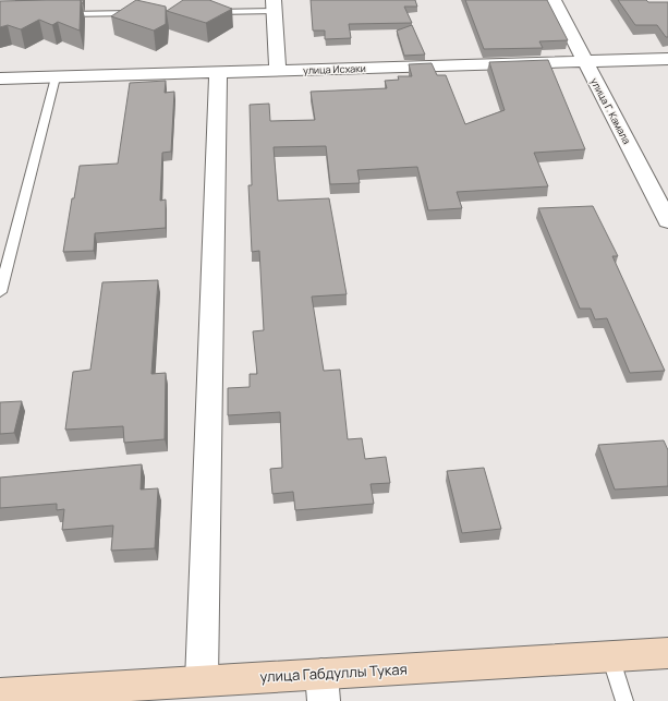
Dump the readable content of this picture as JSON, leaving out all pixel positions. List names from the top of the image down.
{
  "streets": {
    "street": ["улица Исхаки", "улица Г. Камала", "улица Габдуллы Тукая"]
  },
  "crossings": [
    ["улица Исхаки", "улица Г. Камала"]
  ]
}
